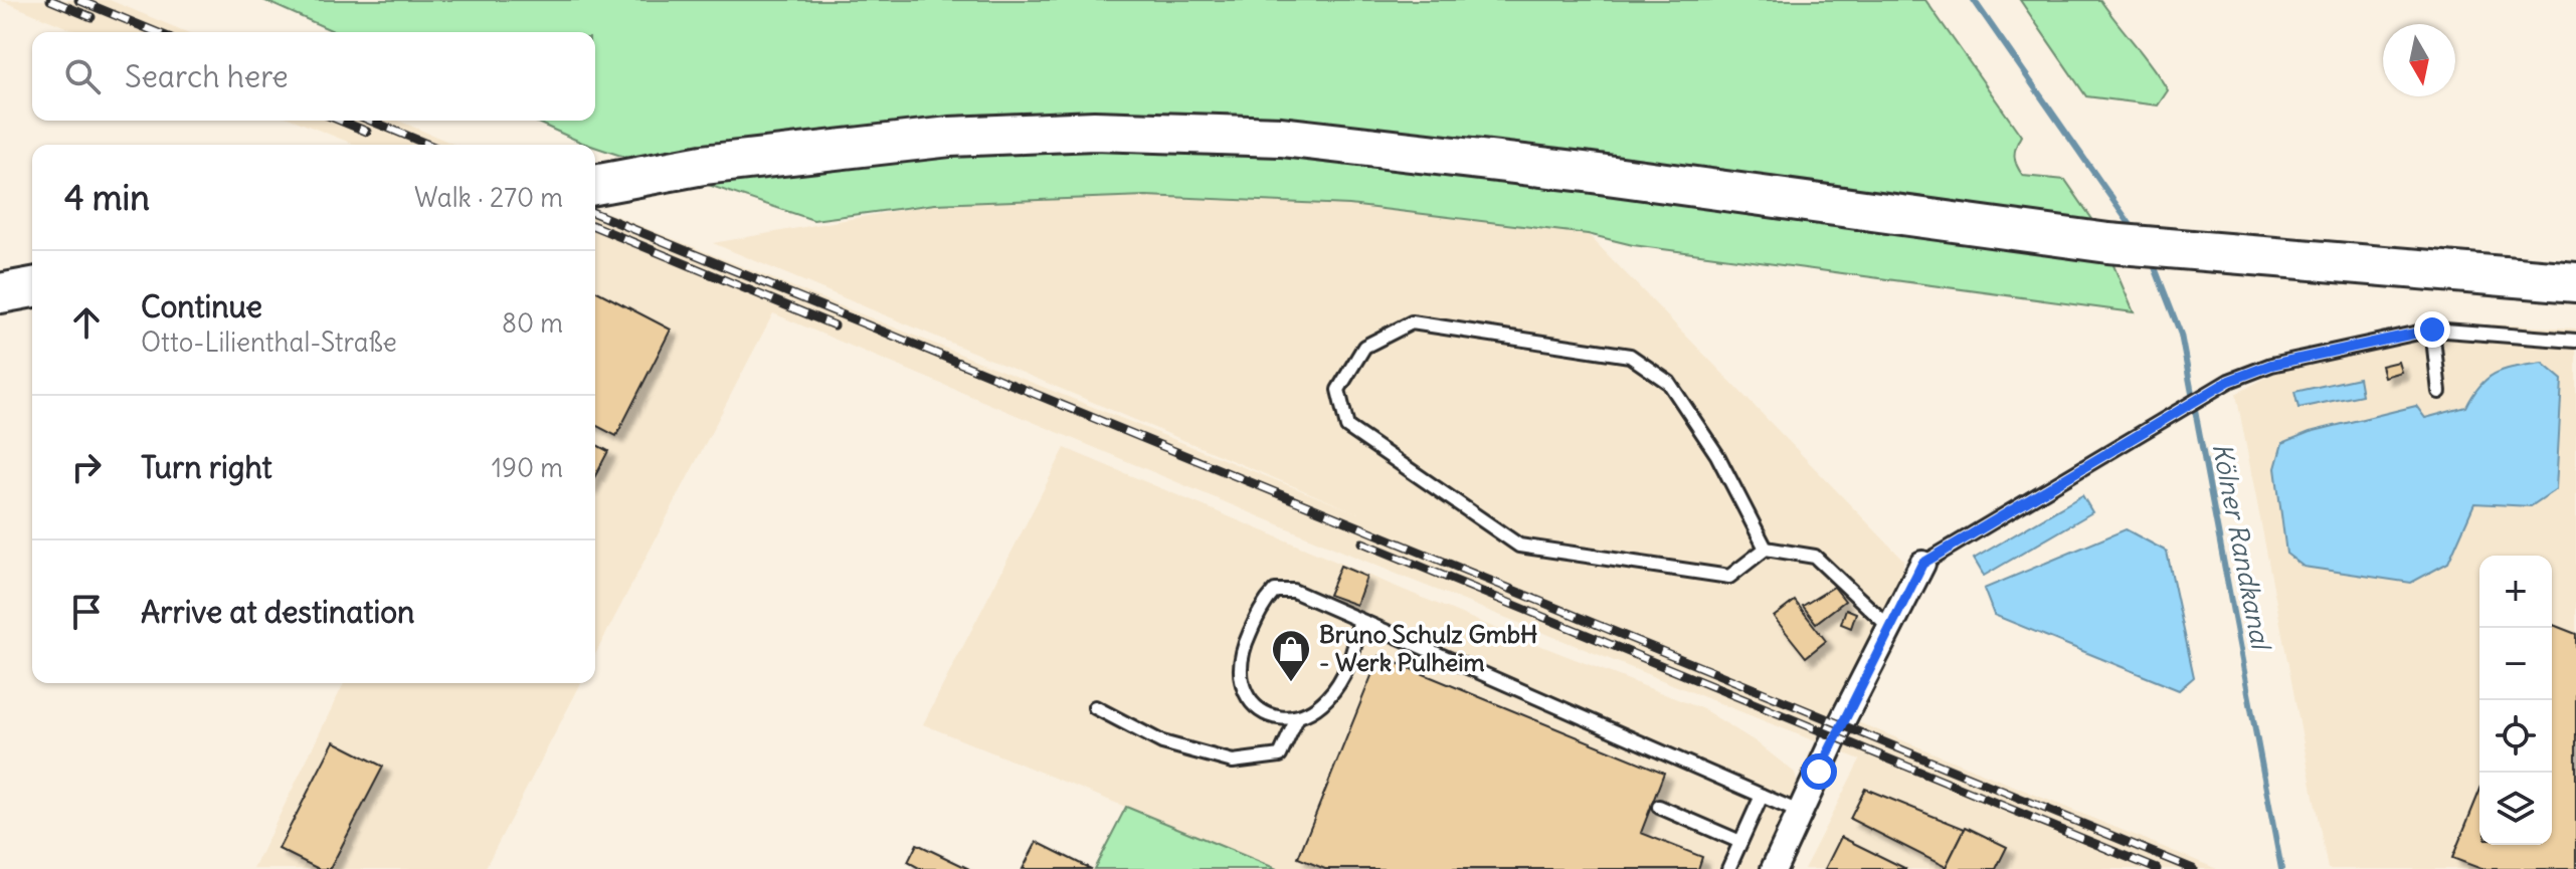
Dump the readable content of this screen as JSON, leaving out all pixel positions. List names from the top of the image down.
{
  "water": ["Kölner Randkanal"],
  "places": {
    "shop": ["Bruno Schulz GmbH - Werk Pulheim"]
  },
  "north": "bottom",
  "page": {
    "search": "Search here",
    "heading": ["4 min", "Walk · 270 m"],
    "list": [
      ["Continue", "Otto-Lilienthal-Straße", "80 m"],
      ["Turn right", "190 m"],
      "Arrive at destination"
    ],
    "map_buttons": ["+", "−"]
  }
}
